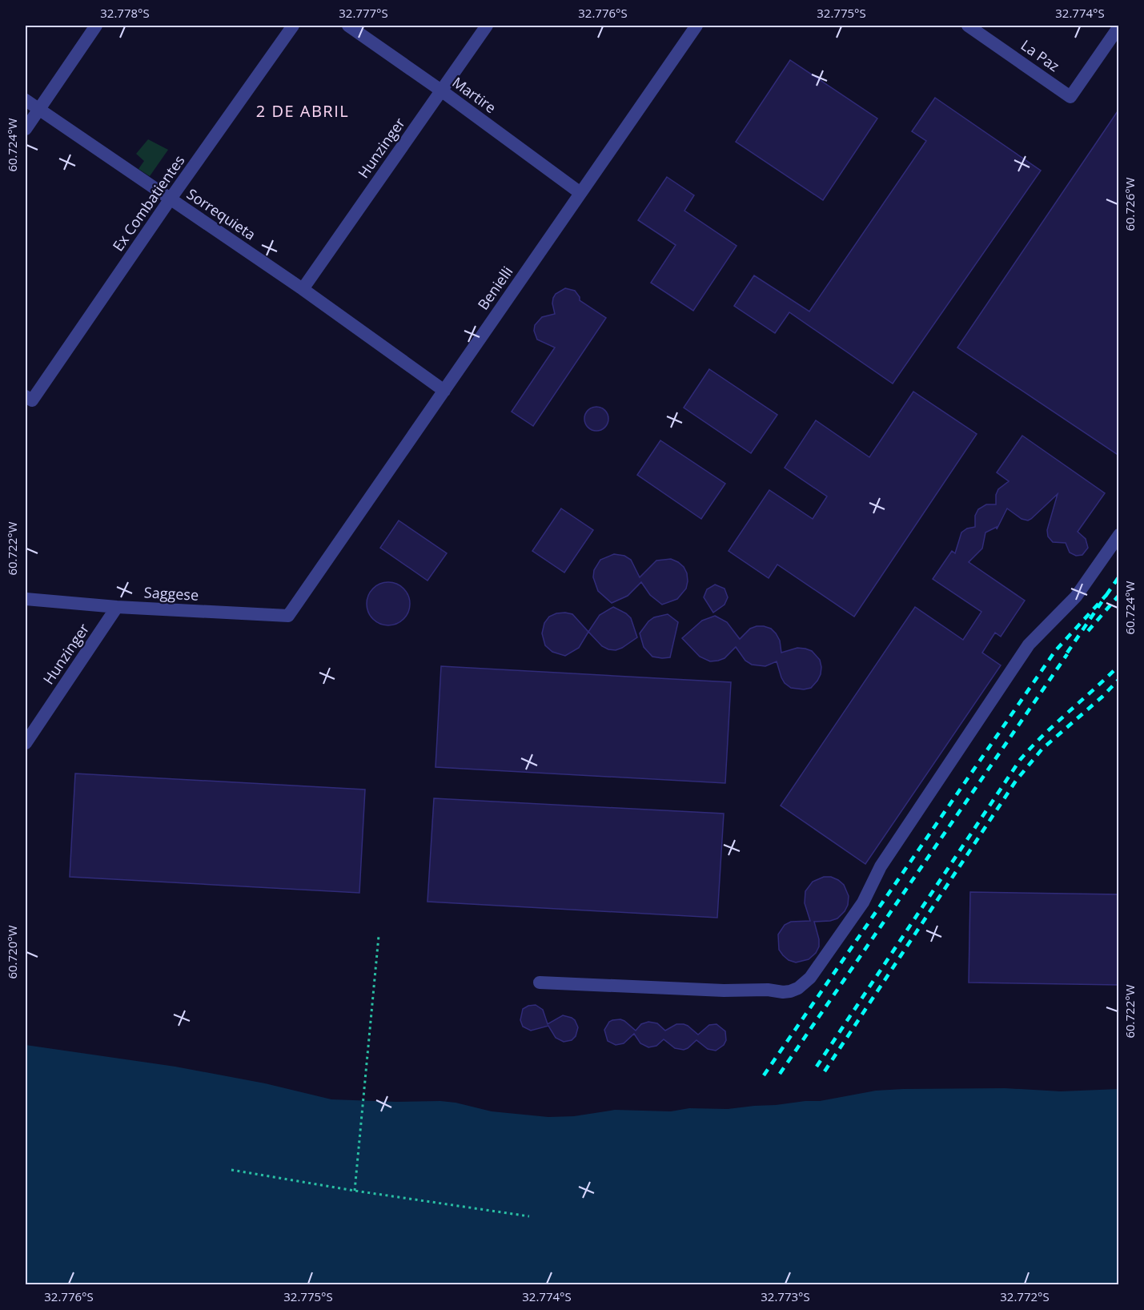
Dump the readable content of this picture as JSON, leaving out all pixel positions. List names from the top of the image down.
{
  "streets": {
    "street": [
      "La Paz",
      "Martire",
      "Hunzinger",
      "Ex Combatientes",
      "Sorrequieta",
      "Benielli",
      "Saggese"
    ]
  },
  "crossings": [
    ["Martire", "Hunzinger"],
    ["Martire", "Benielli"],
    ["Hunzinger", "Sorrequieta"],
    ["Hunzinger", "Saggese"],
    ["Ex Combatientes", "Sorrequieta"],
    ["Sorrequieta", "Benielli"],
    ["Benielli", "Saggese"]
  ],
  "districts": ["2 DE ABRIL"],
  "coordinates": [
    "32.778°S",
    "32.777°S",
    "32.776°S",
    "32.775°S",
    "32.774°S",
    "60.724°W",
    "60.726°W",
    "60.722°W",
    "60.720°W",
    "32.773°S",
    "32.772°S"
  ]
}
